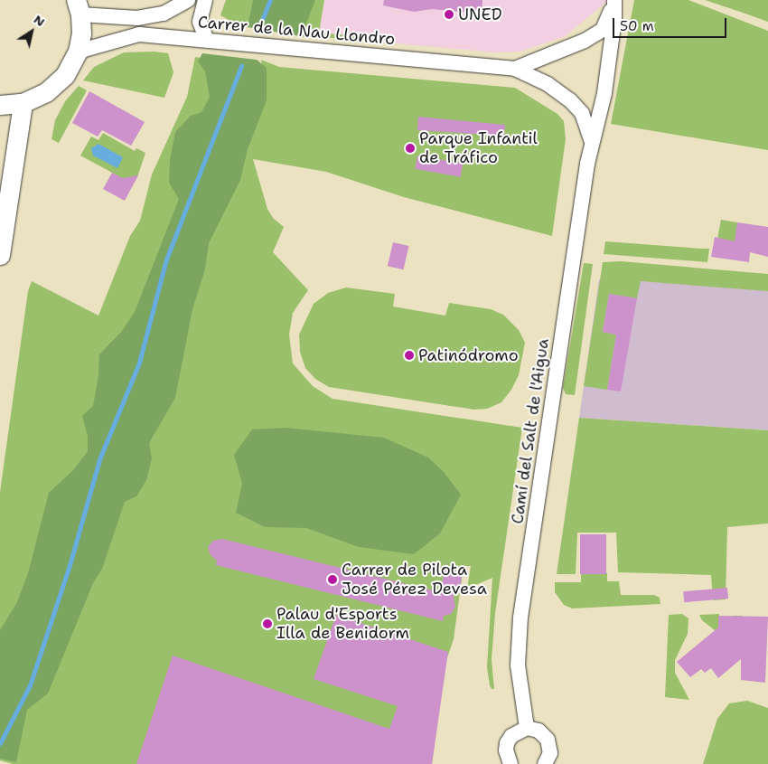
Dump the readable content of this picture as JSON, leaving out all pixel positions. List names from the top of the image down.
{
  "streets": {
    "street": ["Carrer de la Nau Llondro", "Camí del Salt de l'Aigua"]
  },
  "crossings": [
    ["Carrer de la Nau Llondro", "Camí del Salt de l'Aigua"]
  ],
  "places": [
    "UNED",
    "Parque Infantil de Tráfico",
    "Patinódromo",
    "Carrer de Pilota José Pérez Devesa",
    "Palau d'Esports Illa de Benidorm"
  ],
  "scale_bar": "50 m",
  "north": "top right"
}
